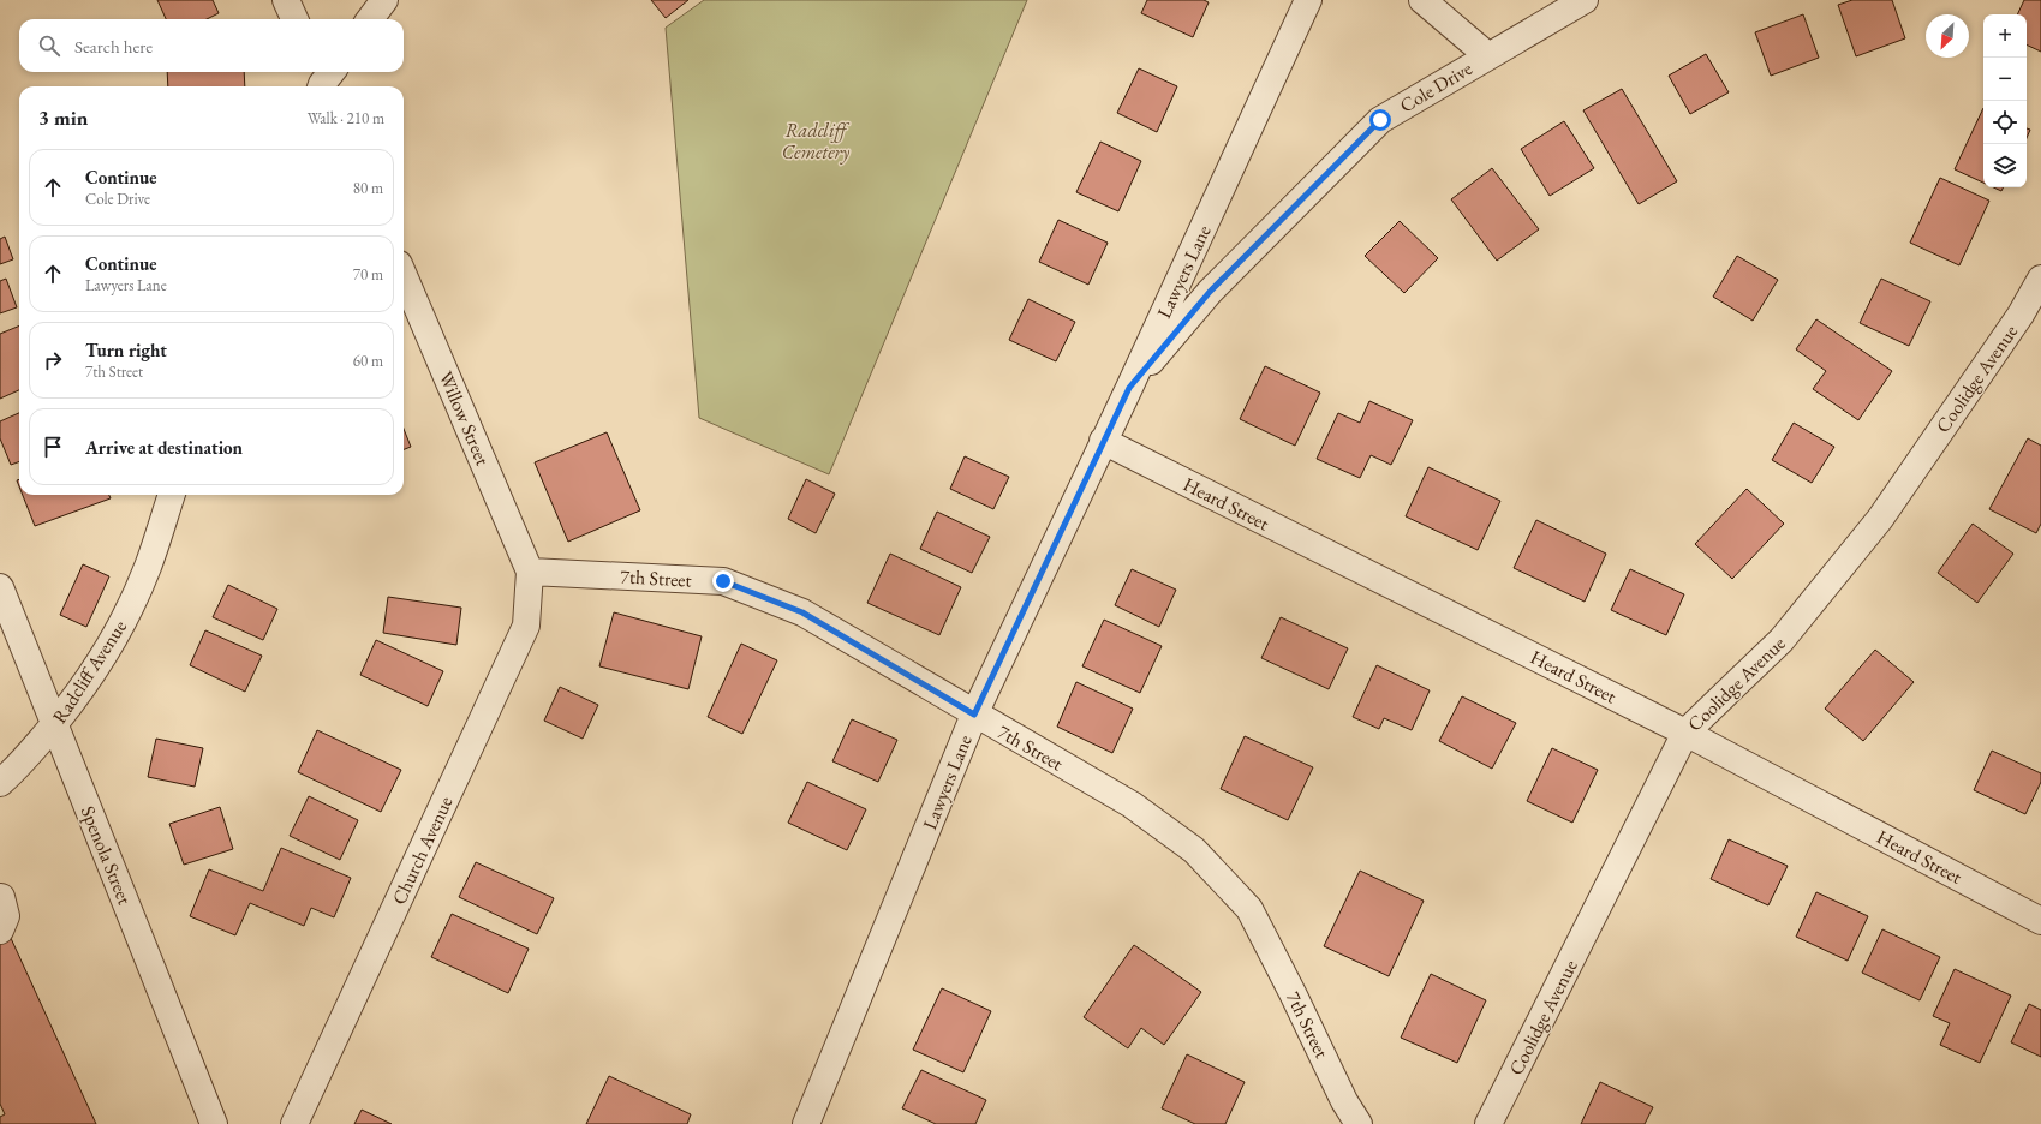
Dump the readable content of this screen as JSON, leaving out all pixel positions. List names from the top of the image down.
{
  "streets": {
    "street": [
      "Cole Drive",
      "Lawyers Lane",
      "Coolidge Avenue",
      "Willow Street",
      "Heard Street",
      "7th Street",
      "Radcliff Avenue",
      "Church Avenue",
      "Spenola Street"
    ]
  },
  "crossings": [
    ["Cole Drive", "Lawyers Lane"],
    ["Lawyers Lane", "Heard Street"],
    ["Lawyers Lane", "7th Street"],
    ["Coolidge Avenue", "Heard Street"],
    ["Willow Street", "7th Street"],
    ["Willow Street", "Church Avenue"],
    ["7th Street", "Church Avenue"],
    ["Radcliff Avenue", "Spenola Street"]
  ],
  "parks": ["Radcliff Cemetery"],
  "north": "bottom left",
  "page": {
    "map_buttons": ["+", "−"],
    "search": "Search here",
    "heading": ["3 min", "Walk · 210 m"],
    "list": [
      ["Continue", "Cole Drive", "80 m"],
      ["Continue", "Lawyers Lane", "70 m"],
      ["Turn right", "7th Street", "60 m"],
      "Arrive at destination"
    ]
  }
}
